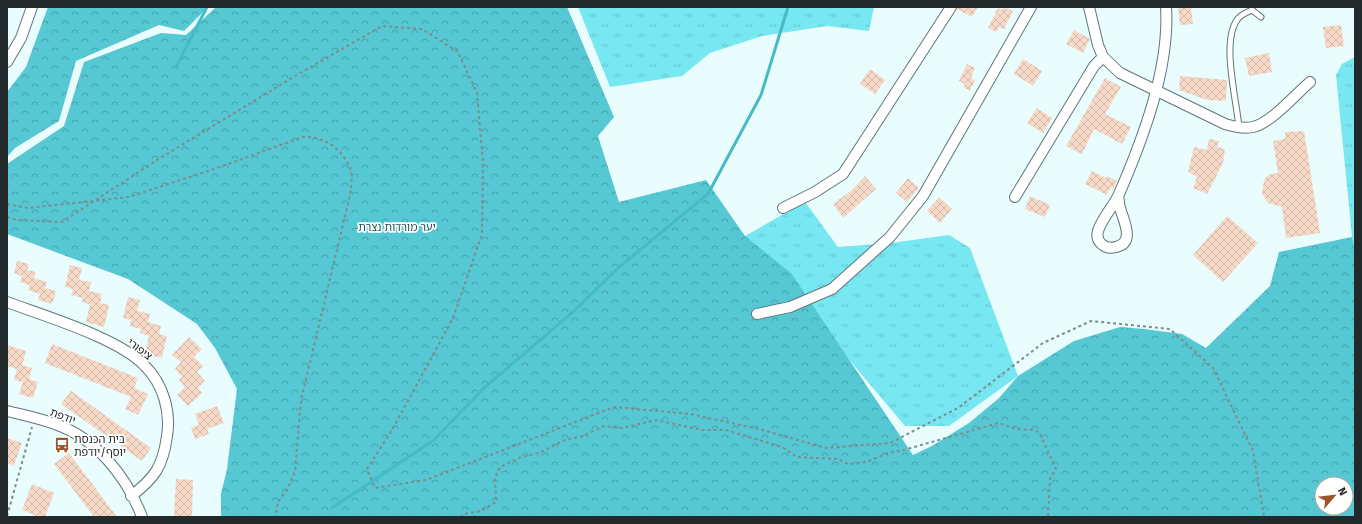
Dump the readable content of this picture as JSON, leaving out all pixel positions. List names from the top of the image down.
{
  "streets": {
    "street": ["ציפורי", "יודפת"]
  },
  "crossings": [
    ["ציפורי", "יודפת"]
  ],
  "parks": ["יער מורדות נצרת"],
  "places": {
    "bus stop": ["בית הכנסת יוסף/יודפת"]
  },
  "north": "top right"
}
